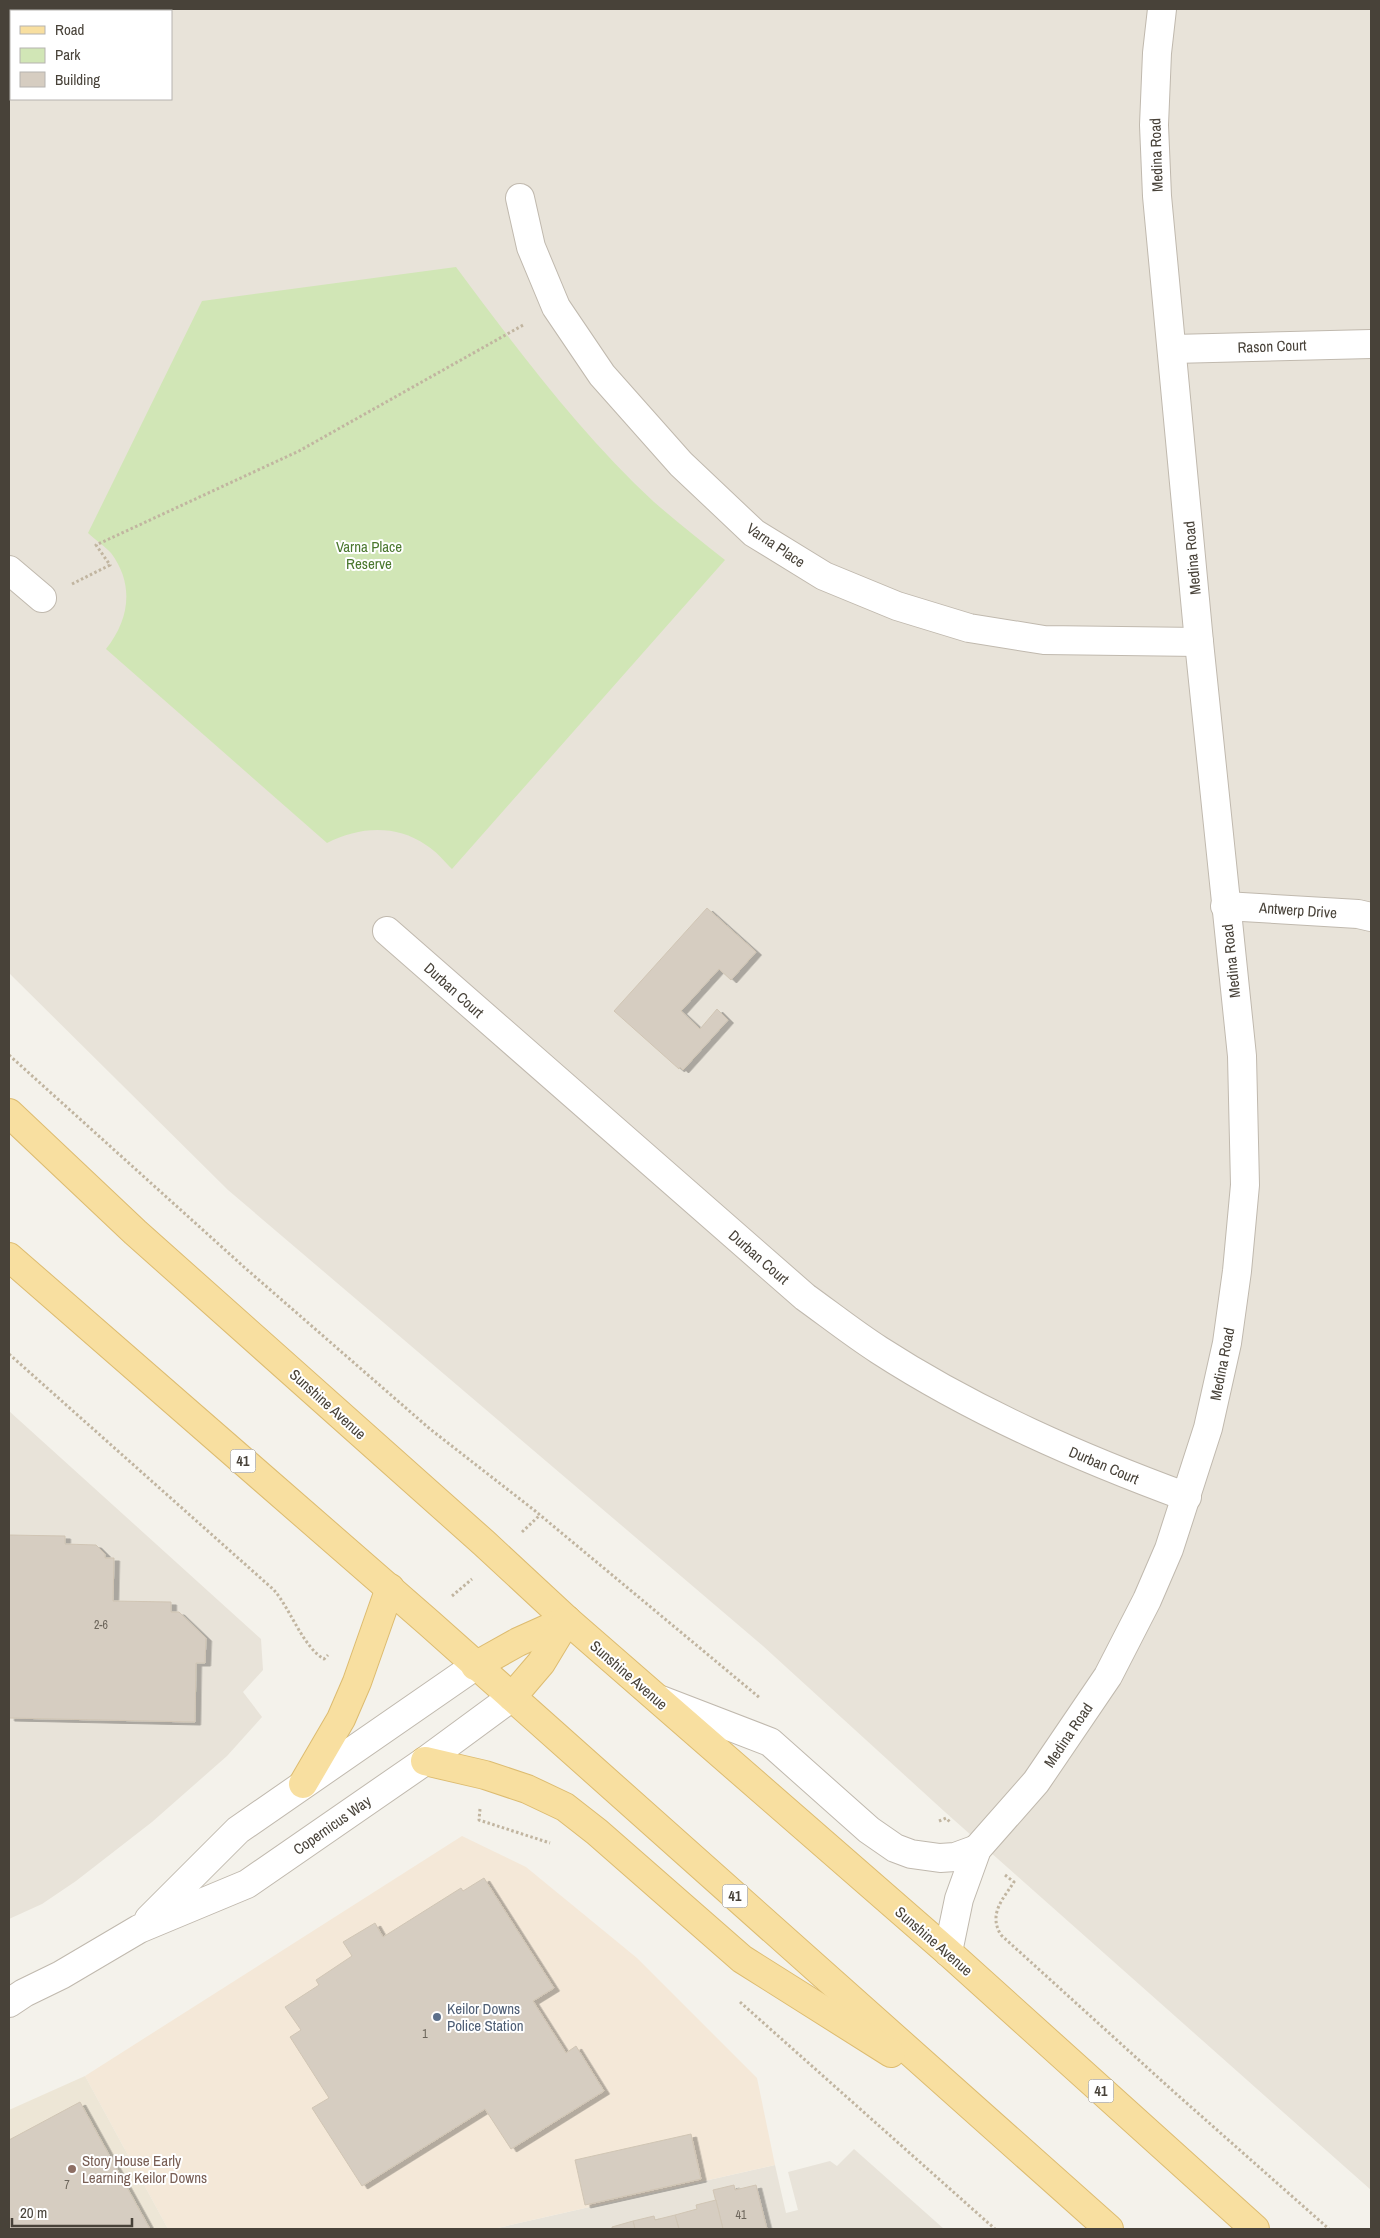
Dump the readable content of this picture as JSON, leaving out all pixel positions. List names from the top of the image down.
{
  "streets": {
    "main road": ["Sunshine Avenue", "41"],
    "street": [
      "Medina Road",
      "Rason Court",
      "Varna Place",
      "Antwerp Drive",
      "Durban Court",
      "Copernicus Way"
    ]
  },
  "crossings": [
    ["Medina Road", "Rason Court"],
    ["Medina Road", "Varna Place"],
    ["Medina Road", "Antwerp Drive"],
    ["Medina Road", "Durban Court"],
    ["Medina Road", "Sunshine Avenue"],
    ["41", "Copernicus Way"]
  ],
  "parks": ["Varna Place Reserve"],
  "places": ["Keilor Downs Police Station", "Story House Early Learning Keilor Downs"],
  "house_numbers": [
    "2-6",
    "1",
    "7",
    "41"
  ],
  "legend": ["Road", "Park", "Building"],
  "scale_bar": "20 m"
}
